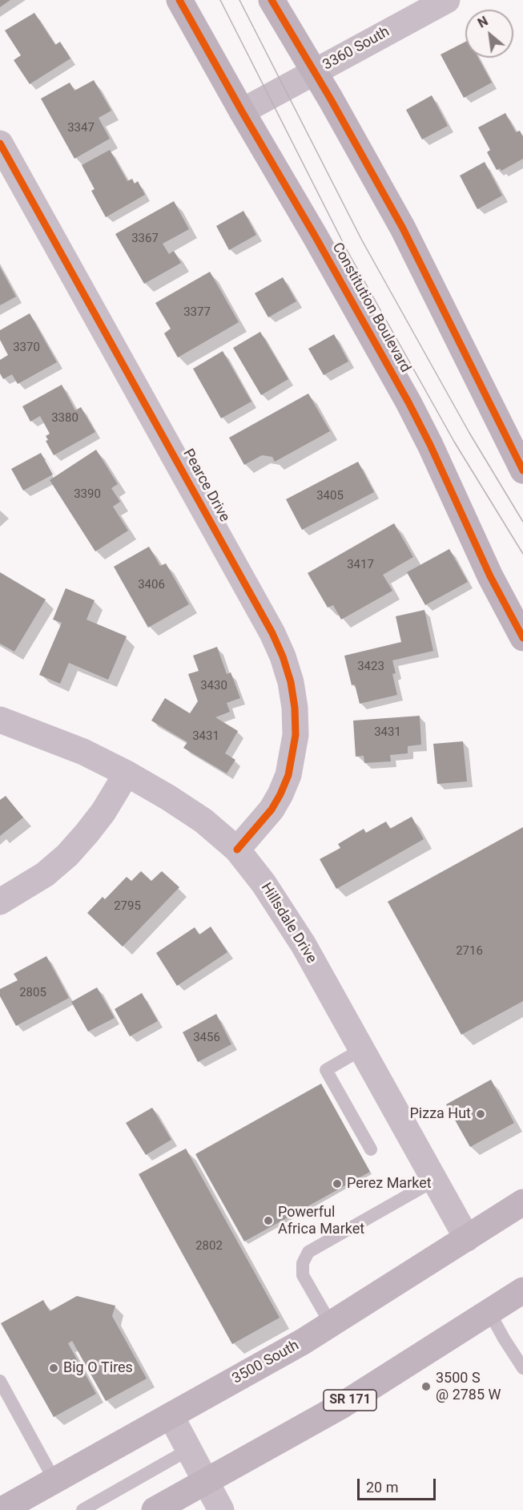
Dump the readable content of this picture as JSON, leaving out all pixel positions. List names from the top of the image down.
{
  "streets": {
    "main road": ["Constitution Boulevard", "3500 South", "SR 171"],
    "street": ["3360 South", "Pearce Drive", "Hillsdale Drive"]
  },
  "crossings": [
    ["3360 South", "Constitution Boulevard"],
    ["Pearce Drive", "Hillsdale Drive"],
    ["Hillsdale Drive", "3500 South"]
  ],
  "places": [
    "Pizza Hut",
    "Perez Market",
    "Powerful Africa Market",
    "Big O Tires",
    "3500 S @ 2785 W"
  ],
  "house_numbers": [
    "3347",
    "3367",
    "3377",
    "3370",
    "3380",
    "3390",
    "3405",
    "3417",
    "3406",
    "3423",
    "3430",
    "3431",
    "3431",
    "2795",
    "2716",
    "2805",
    "3456",
    "2802"
  ],
  "scale_bar": "20 m",
  "north": "top left"
}
